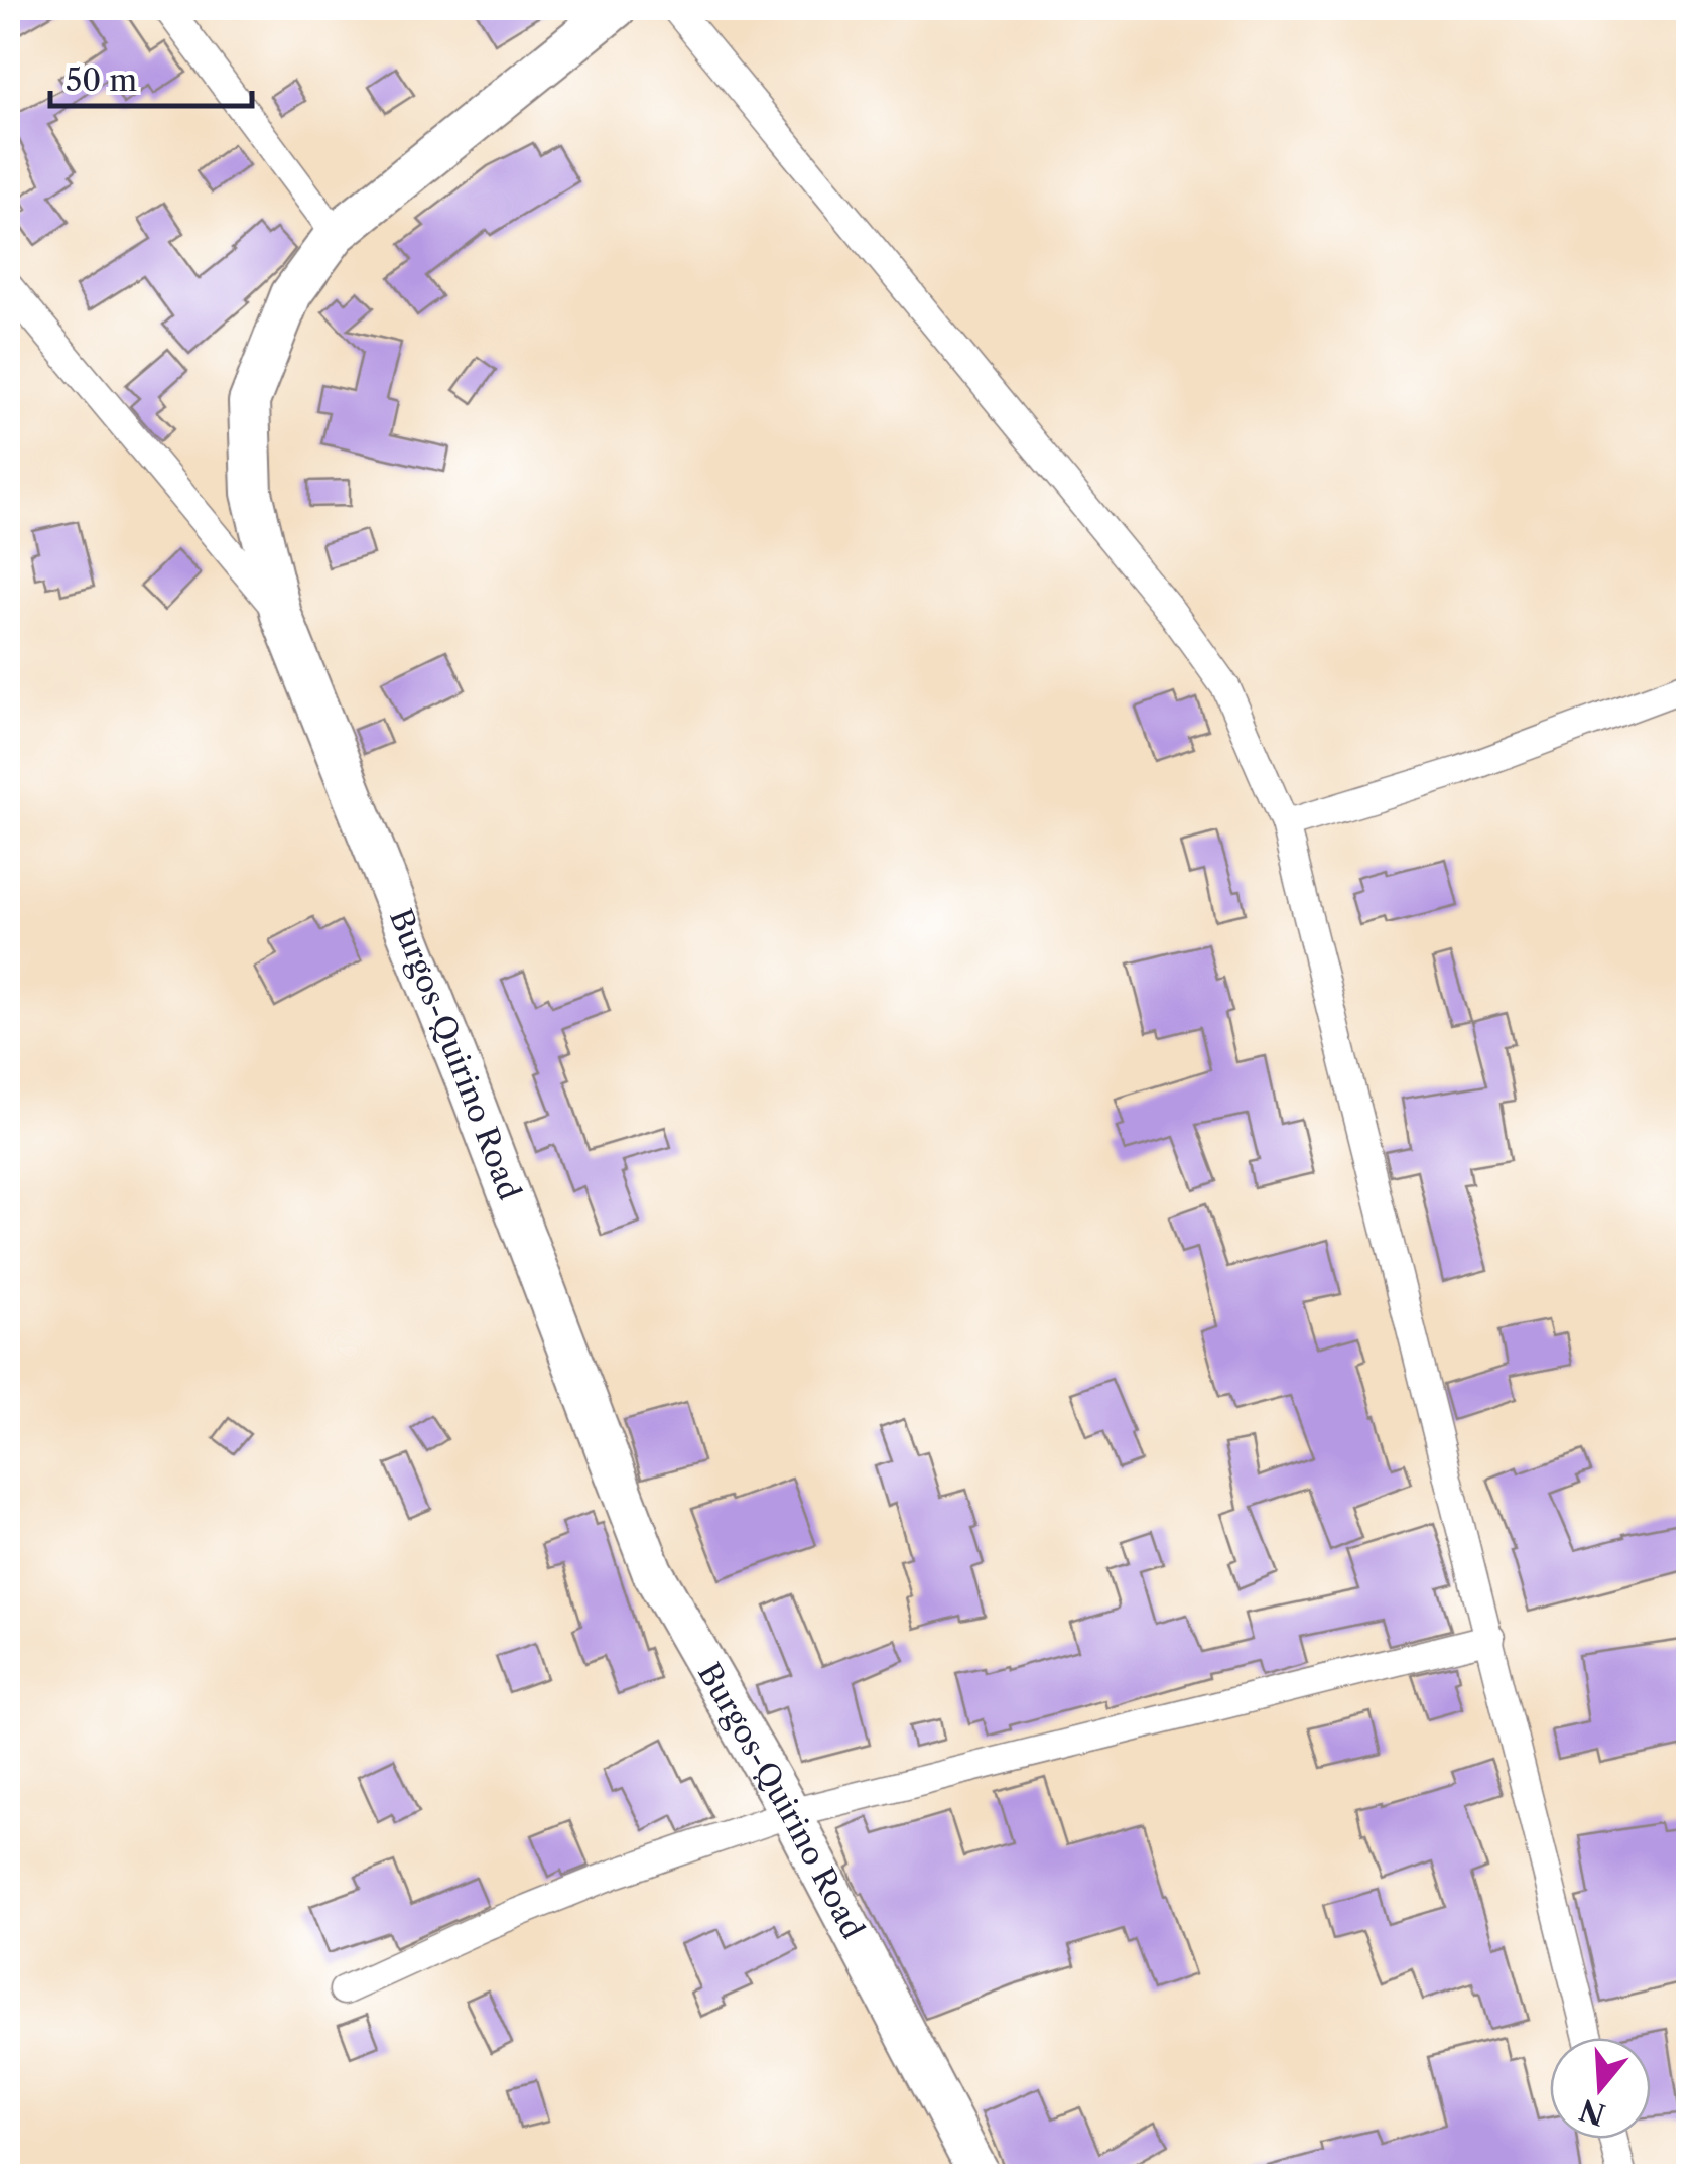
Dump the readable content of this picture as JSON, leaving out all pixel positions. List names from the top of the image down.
{
  "streets": {
    "street": ["Burgos-Quirino Road"]
  },
  "scale_bar": "50 m",
  "north": "bottom"
}
